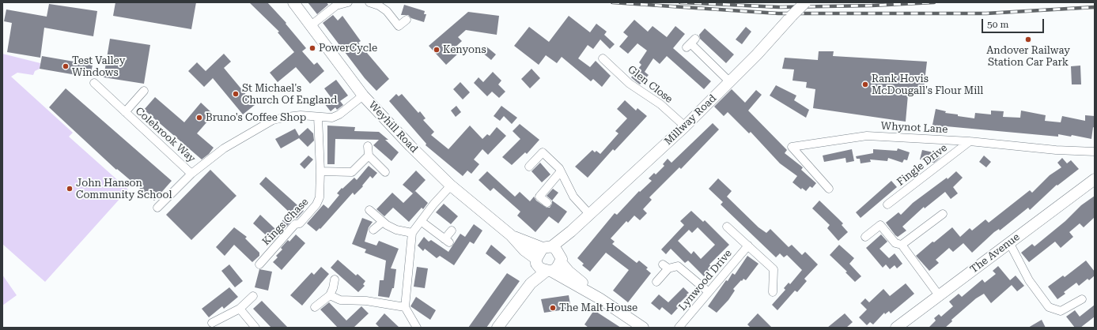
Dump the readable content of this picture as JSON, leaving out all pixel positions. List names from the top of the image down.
{
  "streets": {
    "street": [
      "Glen Close",
      "Millway Road",
      "Weyhill Road",
      "Whynot Lane",
      "Colebrook Way",
      "Fingle Drive",
      "Kings Chase",
      "The Avenue",
      "Lynwood Drive"
    ]
  },
  "crossings": [
    ["Glen Close", "Millway Road"],
    ["Millway Road", "Weyhill Road"],
    ["Weyhill Road", "Colebrook Way"],
    ["Whynot Lane", "Fingle Drive"],
    ["Colebrook Way", "Kings Chase"]
  ],
  "places": [
    "Andover Railway Station Car Park",
    "PowerCycle",
    "Kenyons",
    "Test Valley Windows",
    "Rank Hovis McDougall's Flour Mill",
    "St Michael's Church Of England",
    "Bruno's Coffee Shop",
    "John Hanson Community School",
    "The Malt House"
  ],
  "scale_bar": "50 m"
}
